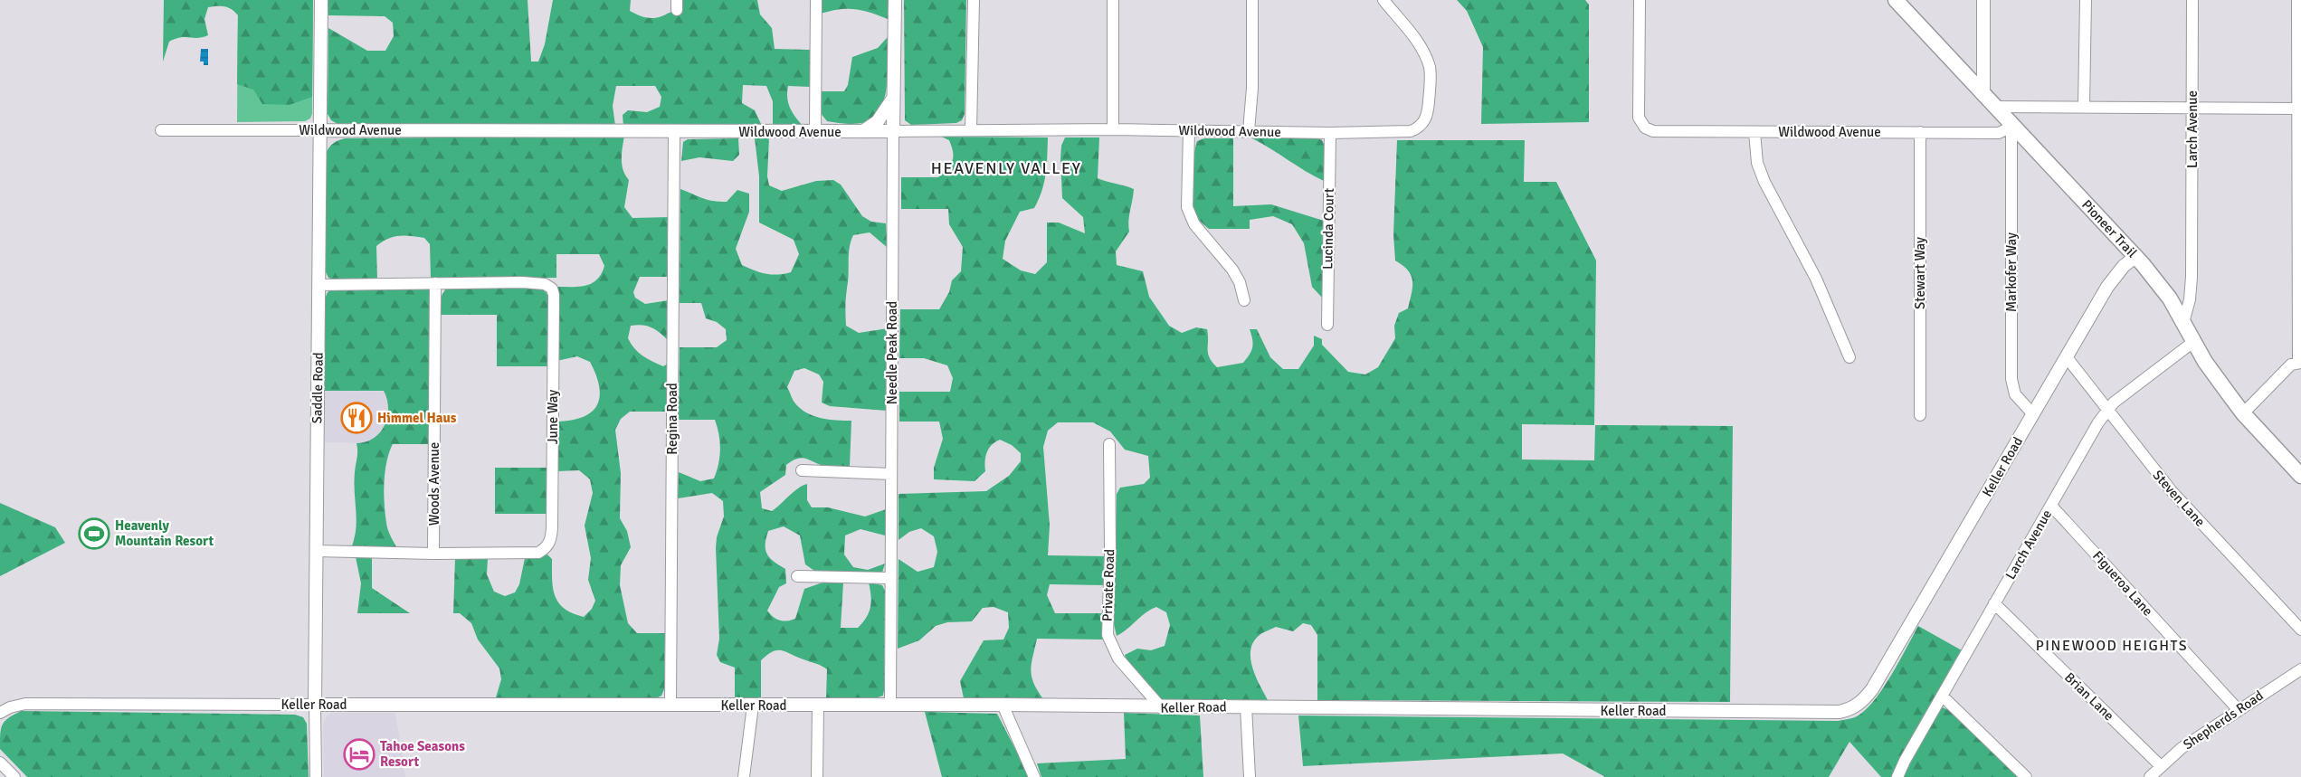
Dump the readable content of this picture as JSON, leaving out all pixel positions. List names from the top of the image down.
{
  "streets": {
    "main road": ["Pioneer Trail"],
    "street": [
      "Larch Avenue",
      "Wildwood Avenue",
      "Lucinda Court",
      "Markofer Way",
      "Stewart Way",
      "Needle Peak Road",
      "Saddle Road",
      "June Way",
      "Regina Road",
      "Keller Road",
      "Woods Avenue",
      "Steven Lane",
      "Figueroa Lane",
      "Private Road",
      "Brian Lane",
      "Shepherds Road"
    ]
  },
  "crossings": [
    ["Larch Avenue", "Pioneer Trail"],
    ["Larch Avenue", "Steven Lane"],
    ["Larch Avenue", "Figueroa Lane"],
    ["Larch Avenue", "Brian Lane"],
    ["Wildwood Avenue", "Lucinda Court"],
    ["Wildwood Avenue", "Pioneer Trail"],
    ["Wildwood Avenue", "Markofer Way"],
    ["Wildwood Avenue", "Stewart Way"],
    ["Wildwood Avenue", "Needle Peak Road"],
    ["Wildwood Avenue", "Saddle Road"],
    ["Wildwood Avenue", "Regina Road"],
    ["Pioneer Trail", "Markofer Way"],
    ["Pioneer Trail", "Keller Road"],
    ["Markofer Way", "Keller Road"],
    ["Needle Peak Road", "Keller Road"],
    ["Saddle Road", "June Way"],
    ["Saddle Road", "Keller Road"],
    ["June Way", "Woods Avenue"],
    ["Regina Road", "Keller Road"],
    ["Keller Road", "Steven Lane"],
    ["Keller Road", "Private Road"],
    ["Figueroa Lane", "Shepherds Road"],
    ["Brian Lane", "Shepherds Road"]
  ],
  "districts": ["HEAVENLY VALLEY", "PINEWOOD HEIGHTS"],
  "places": {
    "restaurant": ["Himmel Haus"],
    "sports": ["Heavenly Mountain Resort"],
    "hotel": ["Tahoe Seasons Resort"]
  }
}
